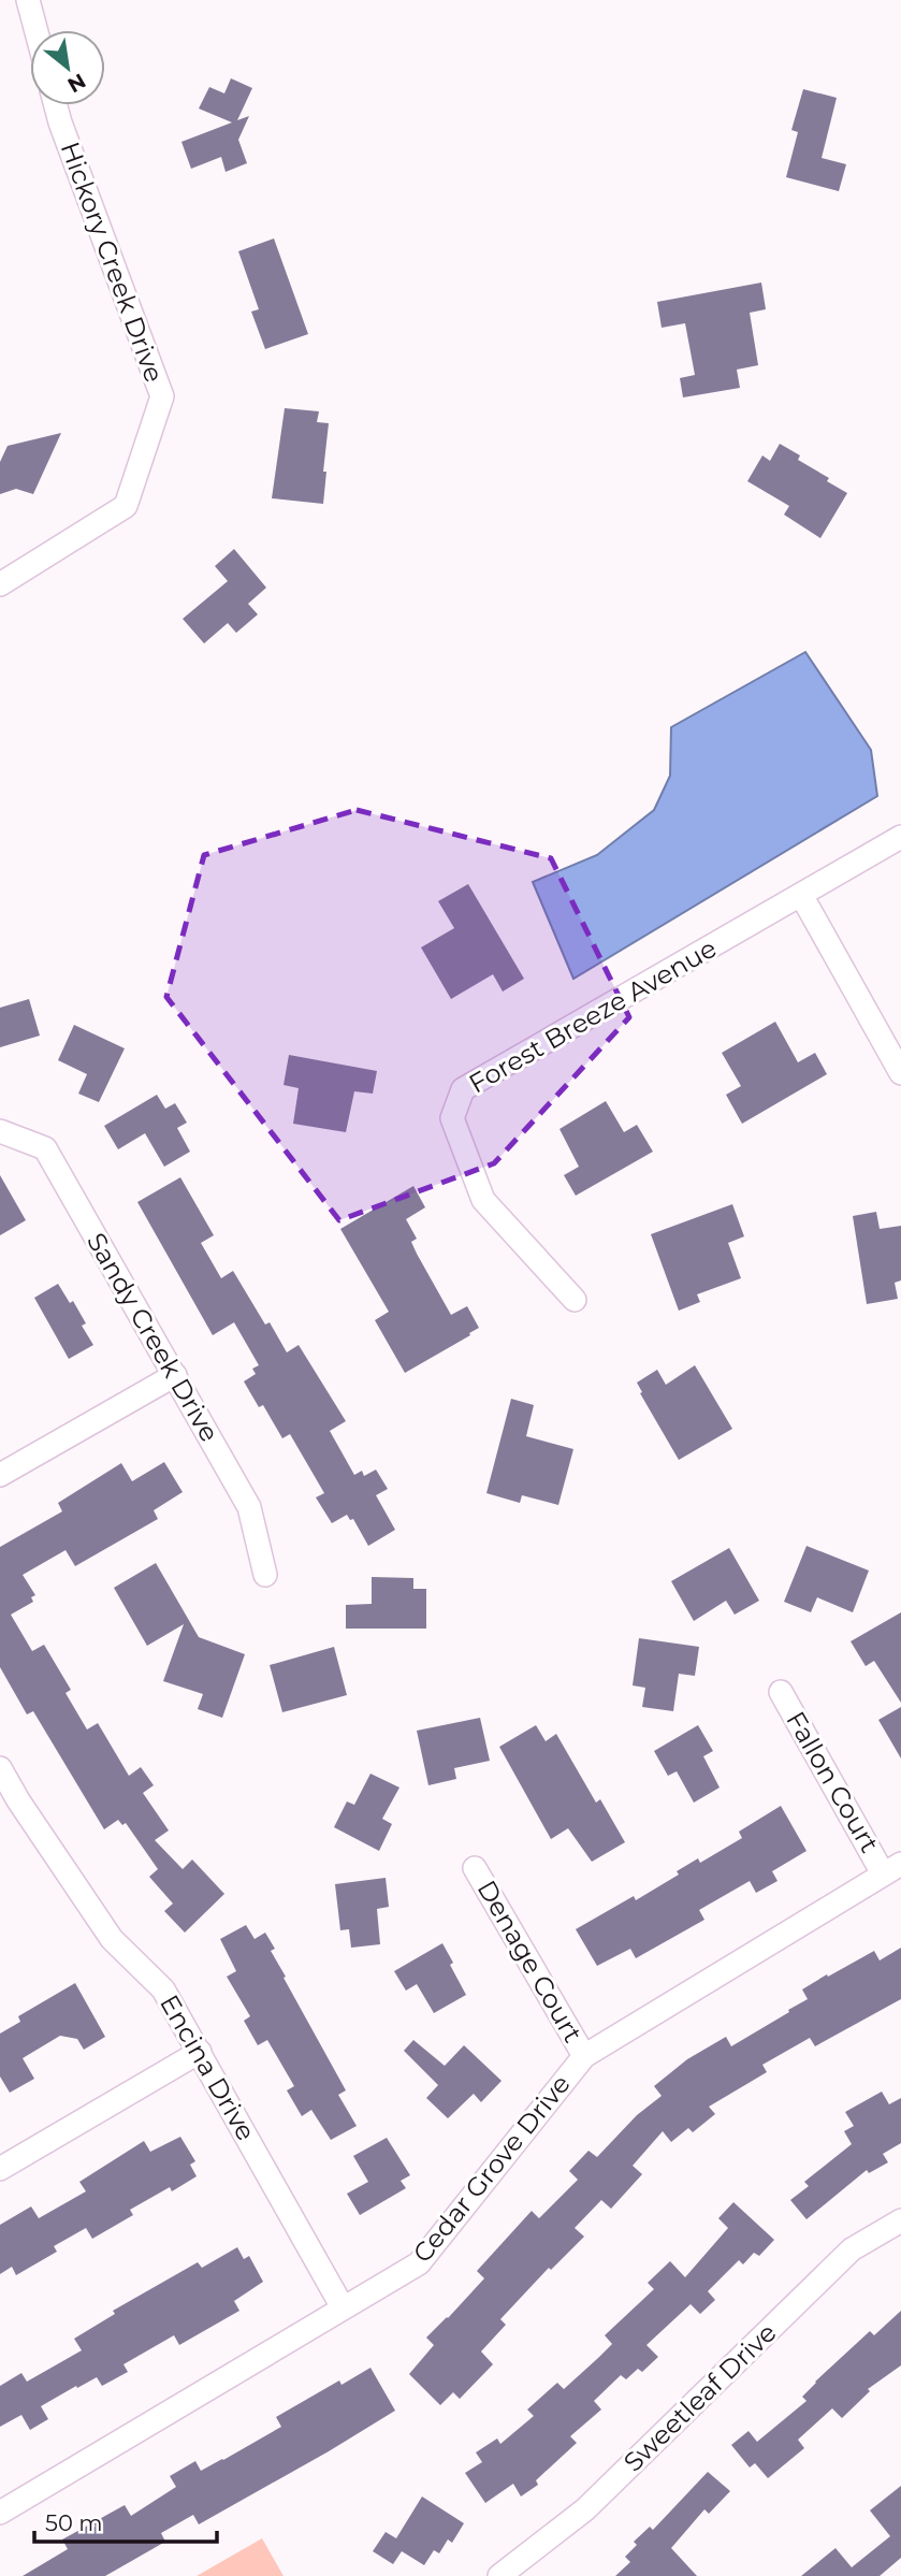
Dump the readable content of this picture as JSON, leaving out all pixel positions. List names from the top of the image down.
{
  "streets": {
    "street": [
      "Hickory Creek Drive",
      "Forest Breeze Avenue",
      "Sandy Creek Drive",
      "Fallon Court",
      "Denage Court",
      "Encina Drive",
      "Cedar Grove Drive",
      "Sweetleaf Drive"
    ]
  },
  "crossings": [
    ["Fallon Court", "Cedar Grove Drive"],
    ["Denage Court", "Cedar Grove Drive"],
    ["Encina Drive", "Cedar Grove Drive"]
  ],
  "scale_bar": "50 m",
  "north": "bottom right"
}
